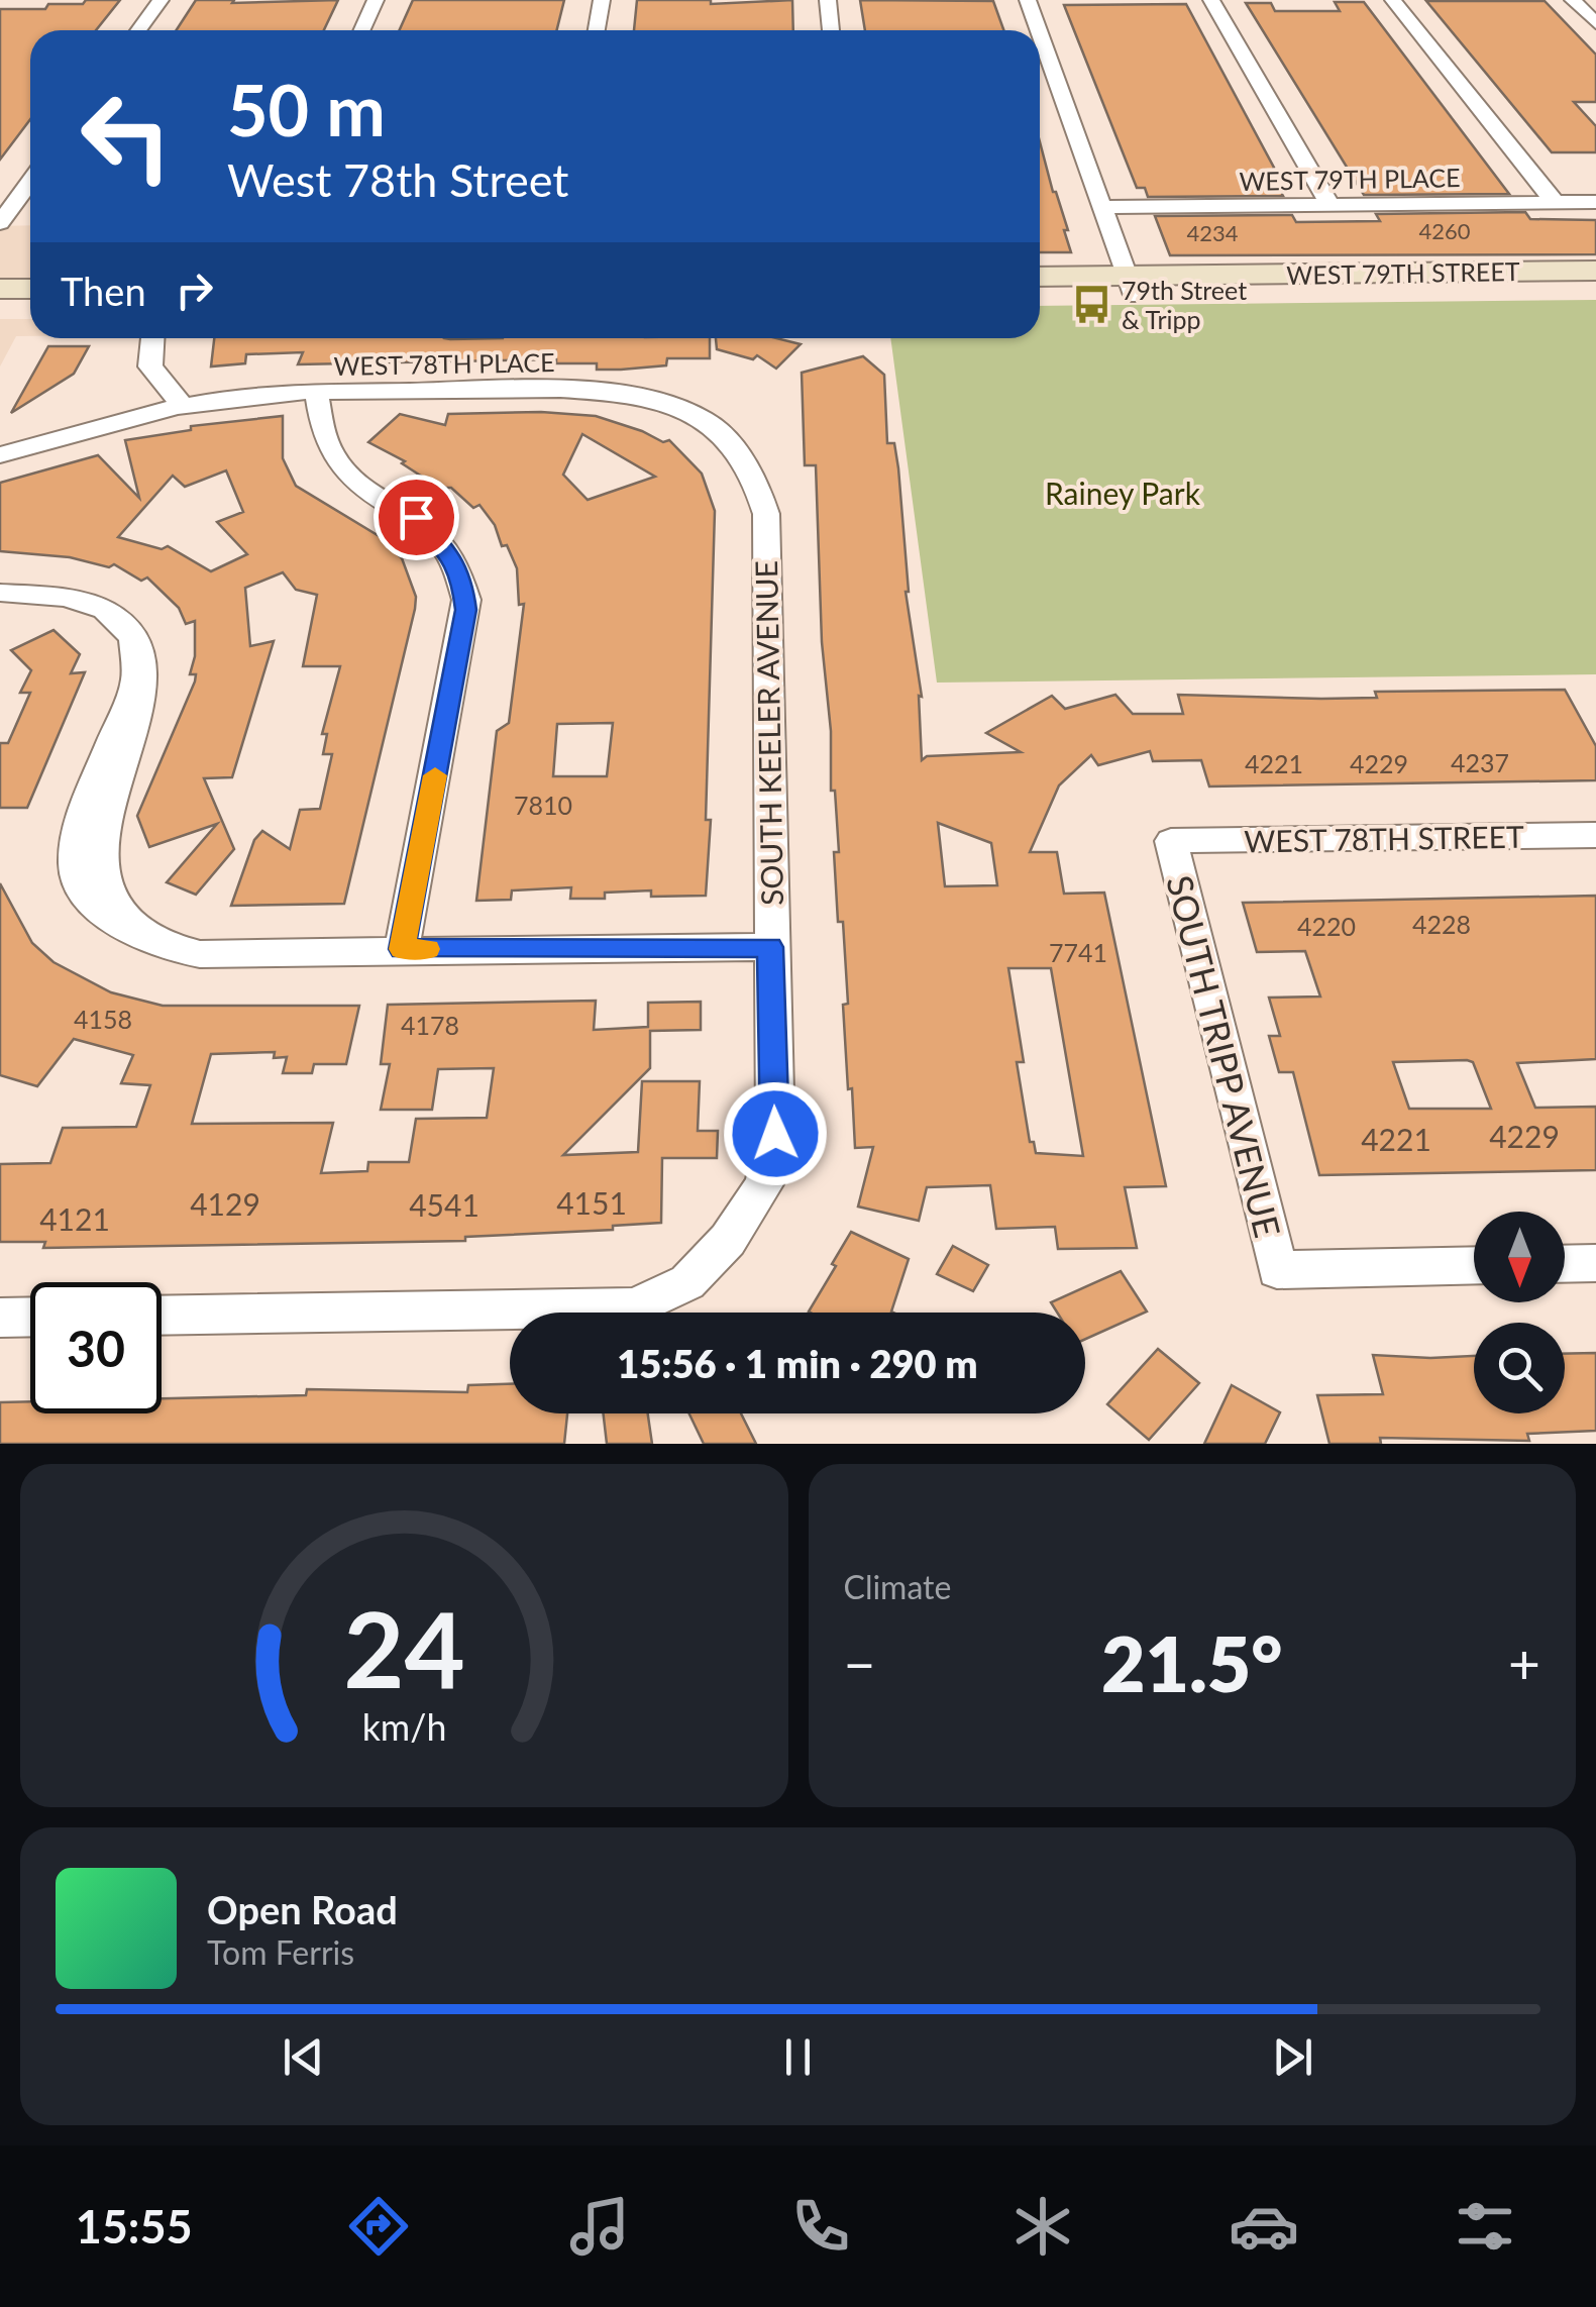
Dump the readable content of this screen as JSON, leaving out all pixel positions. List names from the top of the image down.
{
  "streets": {
    "main road": ["WEST 79TH STREET"],
    "street": [
      "WEST 79TH PLACE",
      "WEST 78TH PLACE",
      "SOUTH KEELER AVENUE",
      "WEST 78TH STREET",
      "SOUTH TRIPP AVENUE"
    ]
  },
  "crossings": [
    ["WEST 78TH PLACE", "SOUTH KEELER AVENUE"],
    ["WEST 78TH STREET", "SOUTH TRIPP AVENUE"]
  ],
  "parks": ["Rainey Park"],
  "places": {
    "bus stop": ["79th Street & Tripp"]
  },
  "house_numbers": [
    "4260",
    "4234",
    "4237",
    "4221",
    "4229",
    "7810",
    "4228",
    "4220",
    "7741",
    "4158",
    "4178",
    "4229",
    "4221",
    "4151",
    "4129",
    "4541",
    "4121"
  ],
  "north": "bottom",
  "page": {
    "turn": ["50 m", "West 78th Street"],
    "then": "Then",
    "limit": "30",
    "trip": "15:56 · 1 min · 290 m",
    "tile": "Climate",
    "heat": ["−", "21.5°", "+"],
    "song": ["Open Road", "Tom Ferris"],
    "tabs": "15:55",
    "gauge": ["24", "km/h"]
  }
}
